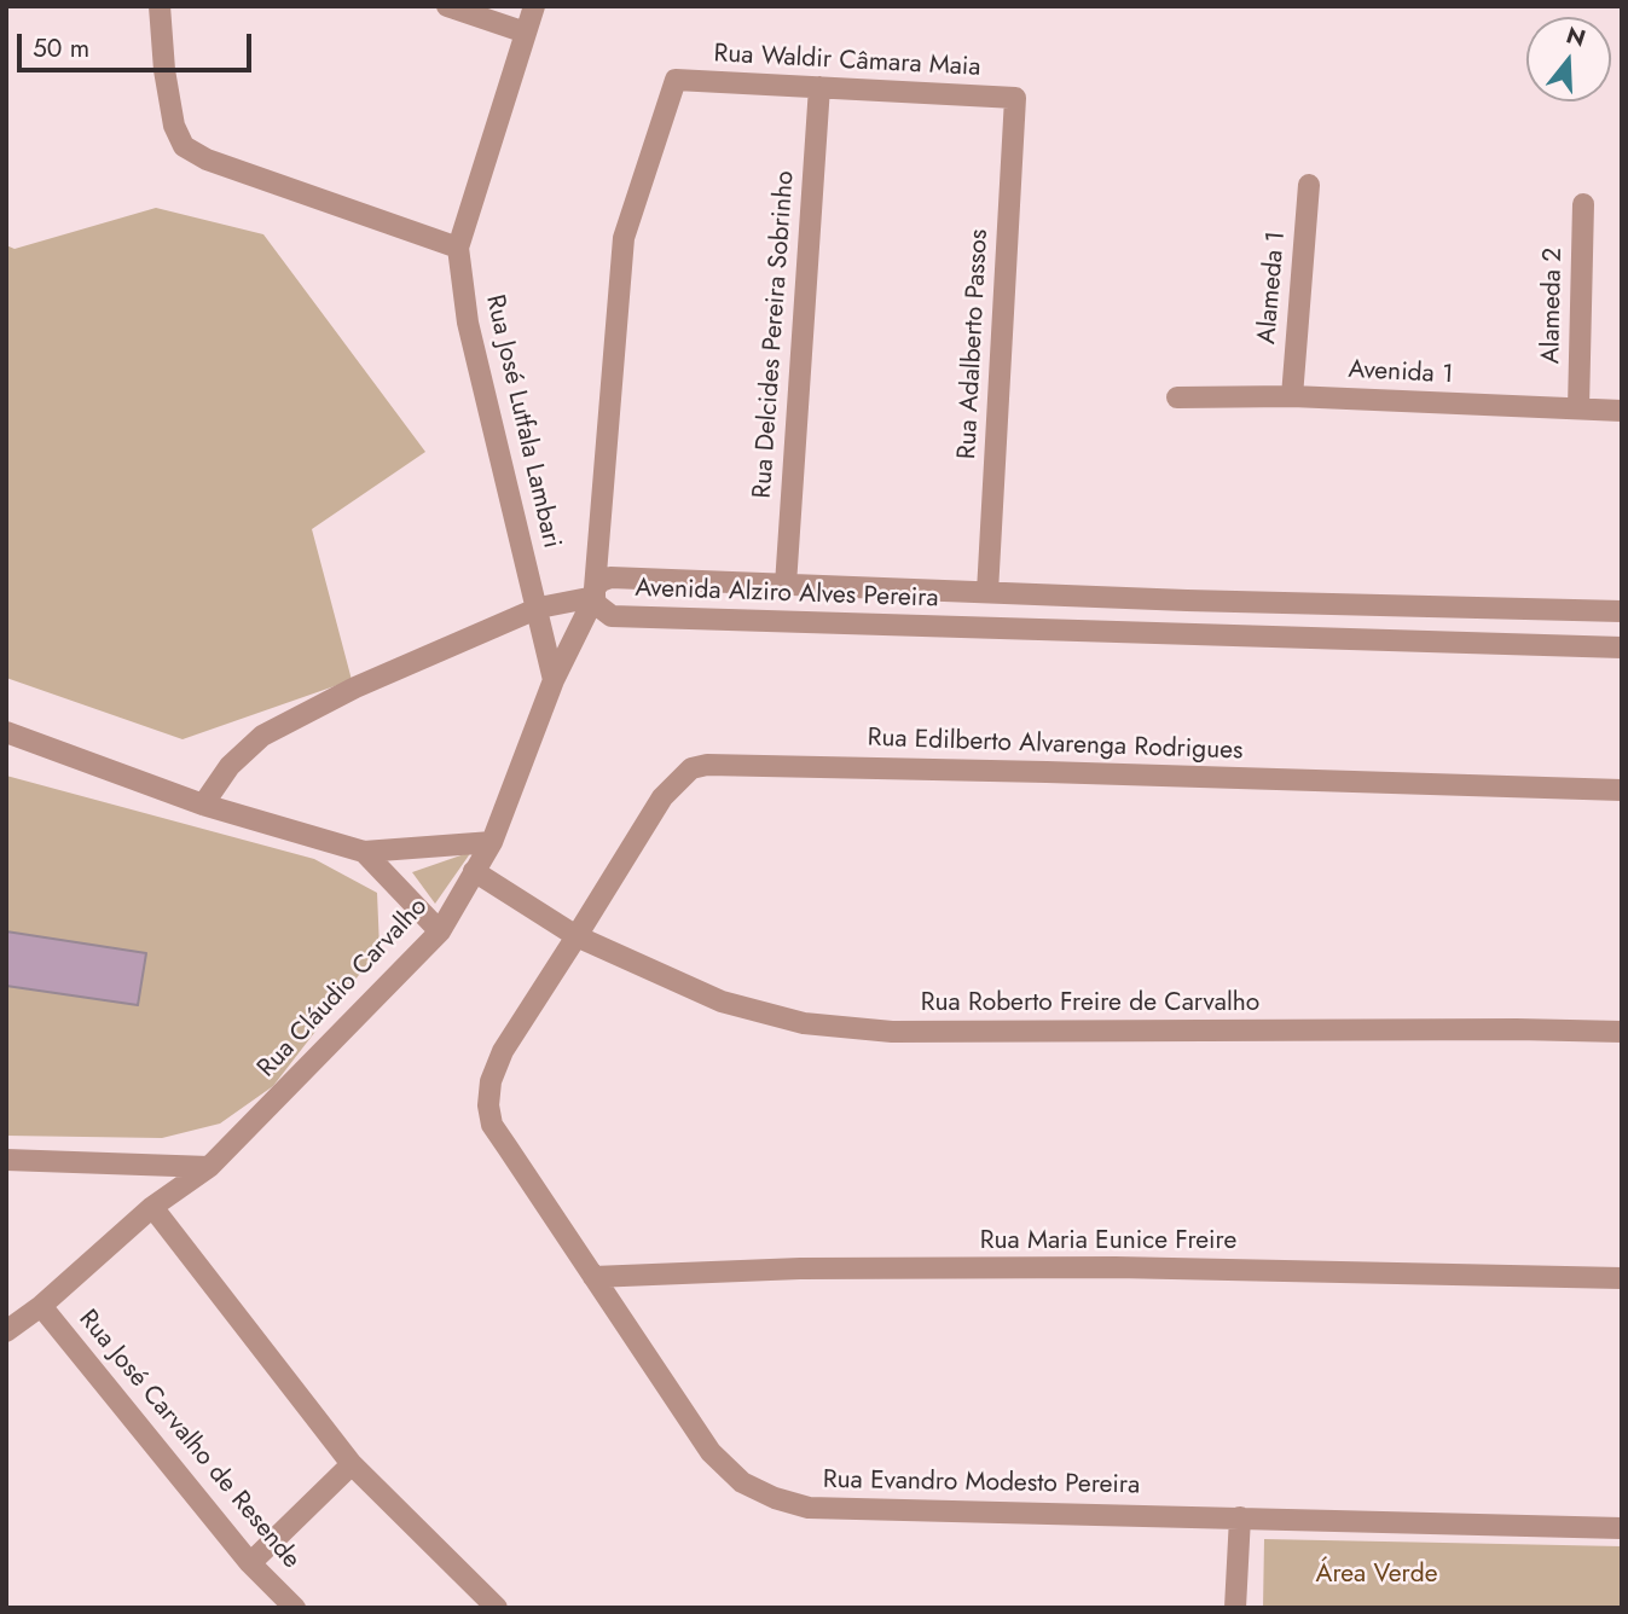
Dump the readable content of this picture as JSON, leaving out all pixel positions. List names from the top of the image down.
{
  "streets": {
    "street": [
      "Rua Waldir Câmara Maia",
      "Alameda 1",
      "Alameda 2",
      "Rua Delcides Pereira Sobrinho",
      "Rua Adalberto Passos",
      "Avenida 1",
      "Rua José Lutfala Lambari",
      "Avenida Alziro Alves Pereira",
      "Rua Edilberto Alvarenga Rodrigues",
      "Rua Cláudio Carvalho",
      "Rua Roberto Freire de Carvalho",
      "Rua Maria Eunice Freire",
      "Rua José Carvalho de Resende",
      "Rua Evandro Modesto Pereira"
    ]
  },
  "crossings": [
    ["Rua Waldir Câmara Maia", "Rua Delcides Pereira Sobrinho"],
    ["Rua Waldir Câmara Maia", "Rua Adalberto Passos"],
    ["Rua Waldir Câmara Maia", "Avenida Alziro Alves Pereira"],
    ["Rua Waldir Câmara Maia", "Rua Cláudio Carvalho"],
    ["Alameda 1", "Avenida 1"],
    ["Alameda 2", "Avenida 1"],
    ["Rua Delcides Pereira Sobrinho", "Avenida Alziro Alves Pereira"],
    ["Rua Adalberto Passos", "Avenida Alziro Alves Pereira"],
    ["Rua José Lutfala Lambari", "Rua Cláudio Carvalho"],
    ["Avenida Alziro Alves Pereira", "Rua Cláudio Carvalho"],
    ["Rua Edilberto Alvarenga Rodrigues", "Rua Roberto Freire de Carvalho"],
    ["Rua Edilberto Alvarenga Rodrigues", "Rua Evandro Modesto Pereira"],
    ["Rua Cláudio Carvalho", "Rua Roberto Freire de Carvalho"],
    ["Rua Cláudio Carvalho", "Rua José Carvalho de Resende"],
    ["Rua Roberto Freire de Carvalho", "Rua Evandro Modesto Pereira"],
    ["Rua Maria Eunice Freire", "Rua Evandro Modesto Pereira"]
  ],
  "parks": ["Área Verde"],
  "scale_bar": "50 m",
  "north": "top"
}
